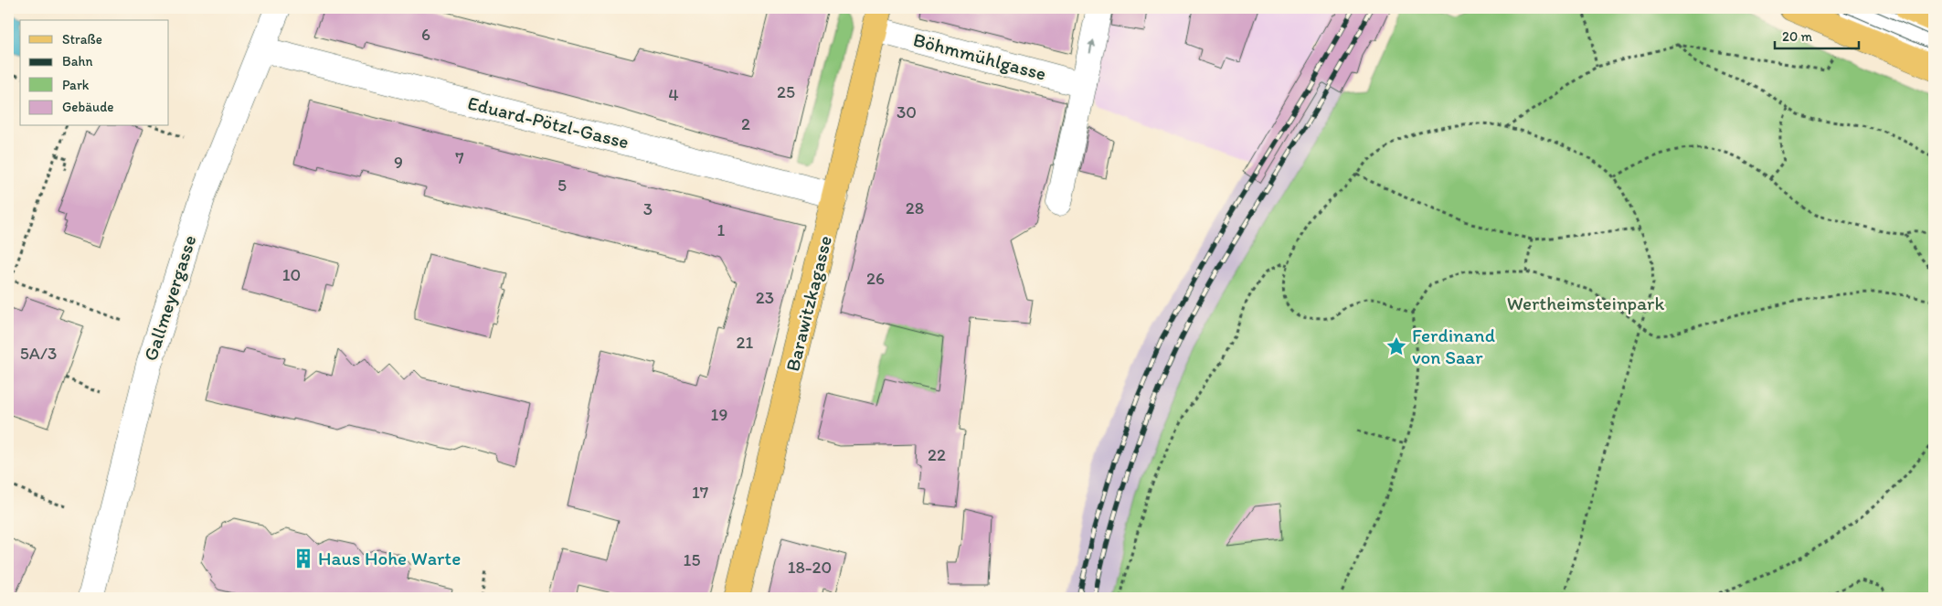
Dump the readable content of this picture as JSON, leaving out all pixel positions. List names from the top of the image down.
{
  "streets": {
    "main road": ["Barawitzkagasse"],
    "street": ["Böhmmühlgasse", "Eduard-Pötzl-Gasse", "Gallmeyergasse"]
  },
  "crossings": [
    ["Böhmmühlgasse", "Barawitzkagasse"],
    ["Eduard-Pötzl-Gasse", "Gallmeyergasse"],
    ["Eduard-Pötzl-Gasse", "Barawitzkagasse"]
  ],
  "parks": ["Wertheimsteinpark"],
  "places": {
    "place": ["Ferdinand von Saar"],
    "building": ["Haus Hohe Warte"]
  },
  "house_numbers": [
    "6",
    "25",
    "4",
    "30",
    "2",
    "7",
    "9",
    "5",
    "28",
    "3",
    "1",
    "10",
    "26",
    "23",
    "21",
    "5A/3",
    "19",
    "22",
    "17",
    "15",
    "18-20"
  ],
  "legend": [
    "Straße",
    "Bahn",
    "Park",
    "Gebäude"
  ],
  "scale_bar": "20 m"
}
